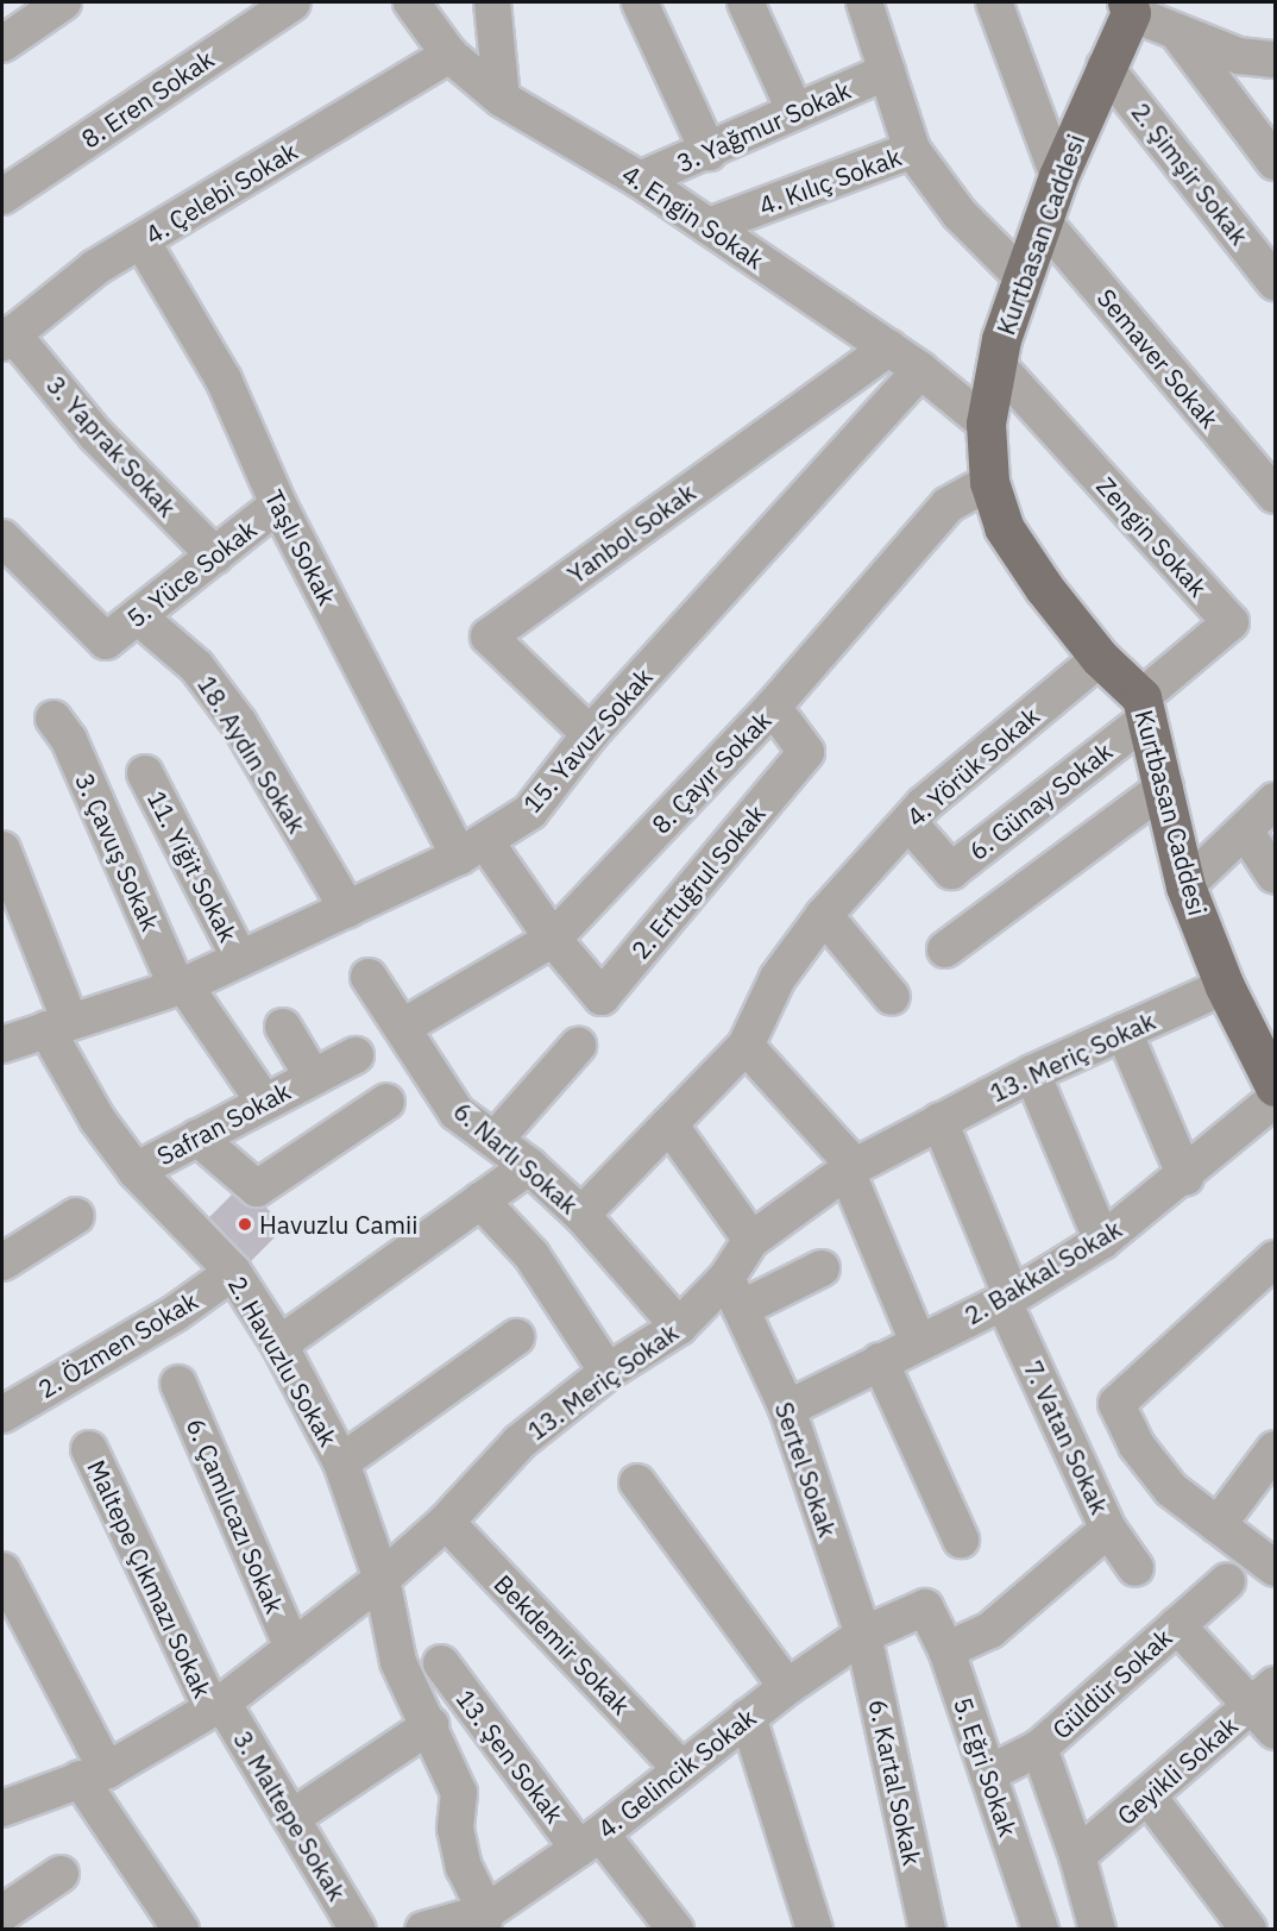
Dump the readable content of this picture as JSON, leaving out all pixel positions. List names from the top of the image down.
{
  "streets": {
    "main road": ["Kurtbasan Caddesi"],
    "street": [
      "8. Eren Sokak",
      "3. Yağmur Sokak",
      "2. Şimşir Sokak",
      "4. Kılıç Sokak",
      "4. Çelebi Sokak",
      "4. Engin Sokak",
      "Semaver Sokak",
      "3. Yaprak Sokak",
      "Yanbol Sokak",
      "Zengin Sokak",
      "Taşlı Sokak",
      "5. Yüce Sokak",
      "15. Yavuz Sokak",
      "18. Aydın Sokak",
      "4. Yörük Sokak",
      "8. Çayır Sokak",
      "6. Günay Sokak",
      "3. Çavuş Sokak",
      "11. Yiğit Sokak",
      "2. Ertuğrul Sokak",
      "13. Meriç Sokak",
      "Safran Sokak",
      "6. Narlı Sokak",
      "2. Bakkal Sokak",
      "2. Özmen Sokak",
      "2. Havuzlu Sokak",
      "7. Vatan Sokak",
      "Sertel Sokak",
      "6. Çamlıcazı Sokak",
      "Maltepe Çıkmazı Sokak",
      "Bekdemir Sokak",
      "Güldür Sokak",
      "13. Şen Sokak",
      "5. Eğri Sokak",
      "Geyikli Sokak",
      "4. Gelincik Sokak",
      "6. Kartal Sokak",
      "3. Maltepe Sokak"
    ]
  },
  "crossings": [
    ["3. Yağmur Sokak", "4. Engin Sokak"],
    ["2. Şimşir Sokak", "Kurtbasan Caddesi"],
    ["4. Kılıç Sokak", "4. Engin Sokak"],
    ["4. Çelebi Sokak", "4. Engin Sokak"],
    ["4. Çelebi Sokak", "3. Yaprak Sokak"],
    ["4. Çelebi Sokak", "Taşlı Sokak"],
    ["4. Engin Sokak", "Kurtbasan Caddesi"],
    ["4. Engin Sokak", "Yanbol Sokak"],
    ["4. Engin Sokak", "15. Yavuz Sokak"],
    ["Kurtbasan Caddesi", "Semaver Sokak"],
    ["Kurtbasan Caddesi", "Zengin Sokak"],
    ["Kurtbasan Caddesi", "4. Yörük Sokak"],
    ["Kurtbasan Caddesi", "8. Çayır Sokak"],
    ["Kurtbasan Caddesi", "6. Günay Sokak"],
    ["Kurtbasan Caddesi", "13. Meriç Sokak"],
    ["3. Yaprak Sokak", "5. Yüce Sokak"],
    ["Yanbol Sokak", "15. Yavuz Sokak"],
    ["Zengin Sokak", "6. Günay Sokak"],
    ["Taşlı Sokak", "5. Yüce Sokak"],
    ["Taşlı Sokak", "15. Yavuz Sokak"],
    ["Taşlı Sokak", "8. Çayır Sokak"],
    ["Taşlı Sokak", "2. Ertuğrul Sokak"],
    ["5. Yüce Sokak", "18. Aydın Sokak"],
    ["15. Yavuz Sokak", "18. Aydın Sokak"],
    ["15. Yavuz Sokak", "3. Çavuş Sokak"],
    ["15. Yavuz Sokak", "11. Yiğit Sokak"],
    ["15. Yavuz Sokak", "2. Havuzlu Sokak"],
    ["4. Yörük Sokak", "6. Günay Sokak"],
    ["4. Yörük Sokak", "6. Narlı Sokak"],
    ["8. Çayır Sokak", "2. Ertuğrul Sokak"],
    ["8. Çayır Sokak", "6. Narlı Sokak"],
    ["3. Çavuş Sokak", "Safran Sokak"],
    ["13. Meriç Sokak", "6. Narlı Sokak"],
    ["13. Meriç Sokak", "2. Havuzlu Sokak"],
    ["13. Meriç Sokak", "7. Vatan Sokak"],
    ["13. Meriç Sokak", "Sertel Sokak"],
    ["13. Meriç Sokak", "6. Çamlıcazı Sokak"],
    ["13. Meriç Sokak", "Maltepe Çıkmazı Sokak"],
    ["13. Meriç Sokak", "Bekdemir Sokak"],
    ["13. Meriç Sokak", "3. Maltepe Sokak"],
    ["Safran Sokak", "2. Havuzlu Sokak"],
    ["2. Bakkal Sokak", "7. Vatan Sokak"],
    ["2. Bakkal Sokak", "Sertel Sokak"],
    ["2. Özmen Sokak", "2. Havuzlu Sokak"],
    ["2. Havuzlu Sokak", "4. Gelincik Sokak"],
    ["Sertel Sokak", "4. Gelincik Sokak"],
    ["Sertel Sokak", "6. Kartal Sokak"],
    ["Maltepe Çıkmazı Sokak", "3. Maltepe Sokak"],
    ["Bekdemir Sokak", "4. Gelincik Sokak"],
    ["Güldür Sokak", "5. Eğri Sokak"],
    ["13. Şen Sokak", "4. Gelincik Sokak"],
    ["5. Eğri Sokak", "4. Gelincik Sokak"],
    ["4. Gelincik Sokak", "6. Kartal Sokak"]
  ],
  "places": ["Havuzlu Camii"]
}
